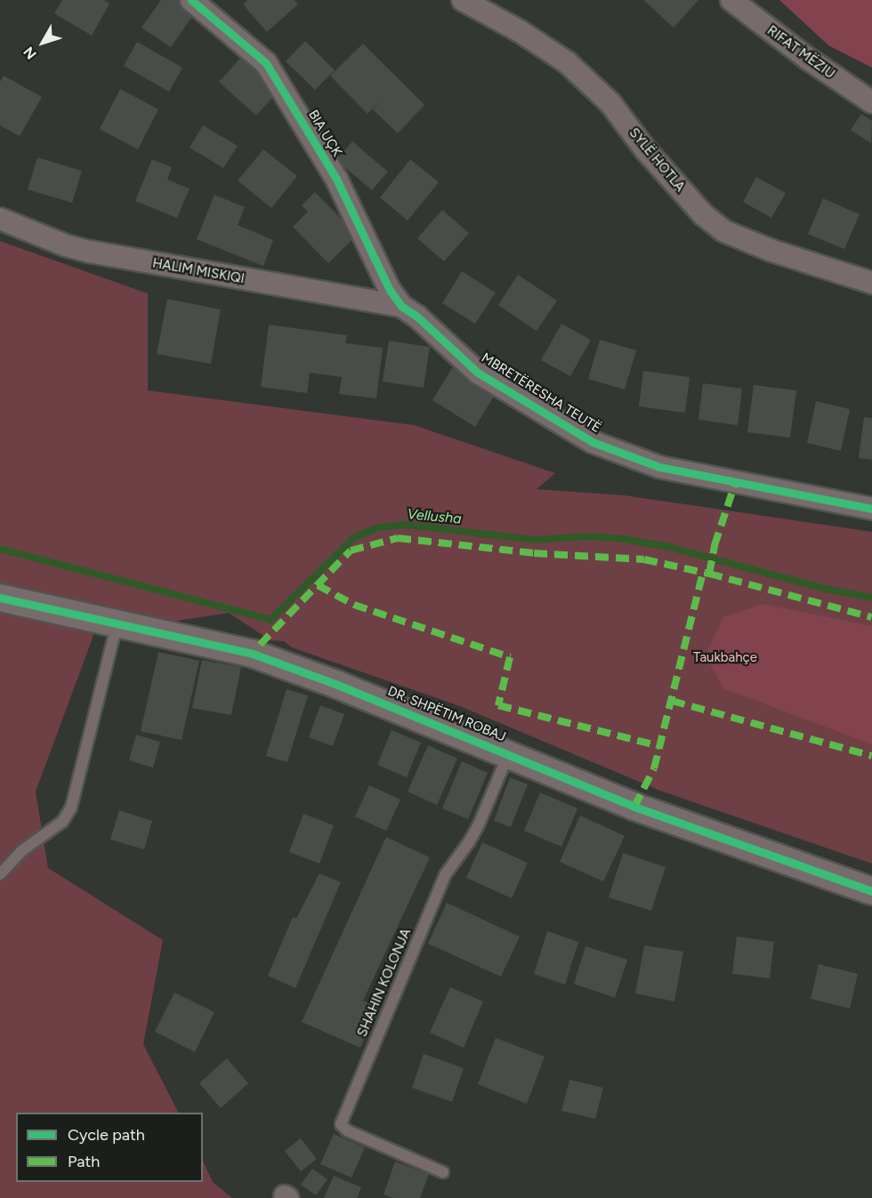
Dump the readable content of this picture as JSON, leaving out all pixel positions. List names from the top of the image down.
{
  "streets": {
    "street": [
      "RIFAT MËZIU",
      "BIA UÇK",
      "SYLË HOTLA",
      "HALIM MISKIQI",
      "MBRETËRESHA TEUTË",
      "DR. SHPËTIM ROBAJ"
    ],
    "lane": ["SHAHIN KOLONJA"]
  },
  "crossings": [
    ["BIA UÇK", "HALIM MISKIQI"],
    ["BIA UÇK", "MBRETËRESHA TEUTË"],
    ["HALIM MISKIQI", "MBRETËRESHA TEUTË"],
    ["DR. SHPËTIM ROBAJ", "SHAHIN KOLONJA"]
  ],
  "water": ["Vellusha"],
  "parks": ["Taukbahçe"],
  "legend": ["Cycle path", "Path"],
  "north": "bottom left"
}
